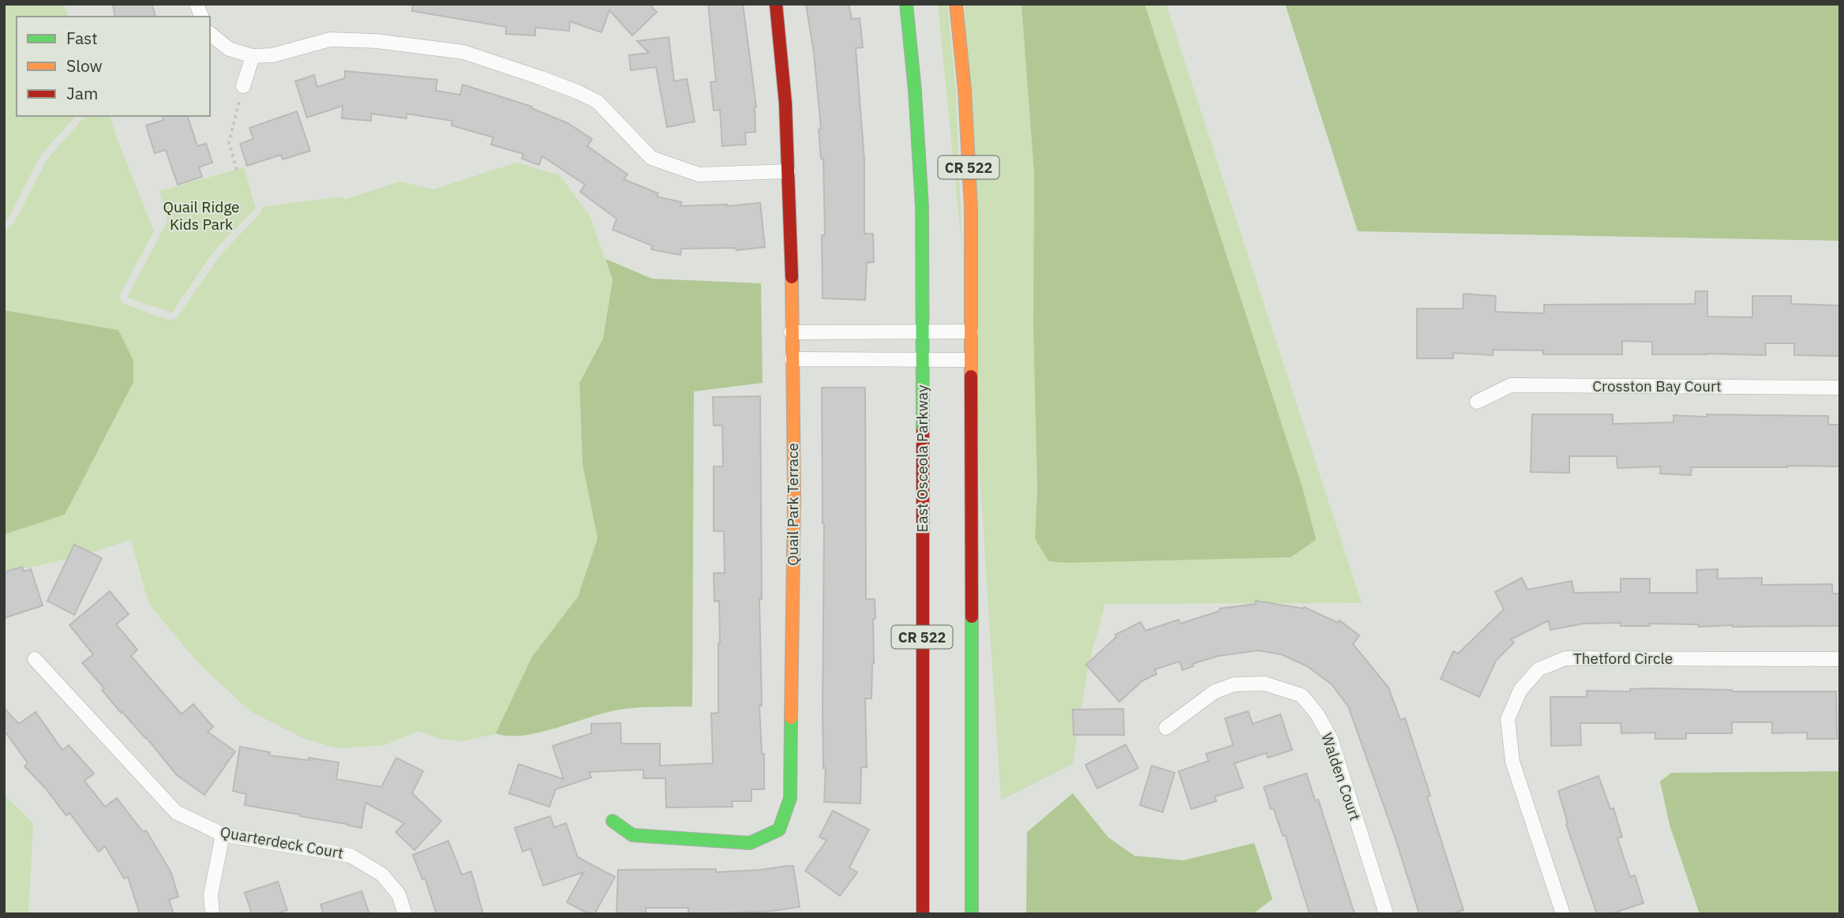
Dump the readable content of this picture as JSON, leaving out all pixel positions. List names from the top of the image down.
{
  "streets": {
    "main road": ["CR 522", "East Osceola Parkway", "Quail Park Terrace"],
    "street": [
      "Crosston Bay Court",
      "Thetford Circle",
      "Walden Court",
      "Quarterdeck Court"
    ]
  },
  "parks": ["Quail Ridge Kids Park"],
  "legend": ["Fast", "Slow", "Jam"]
}
